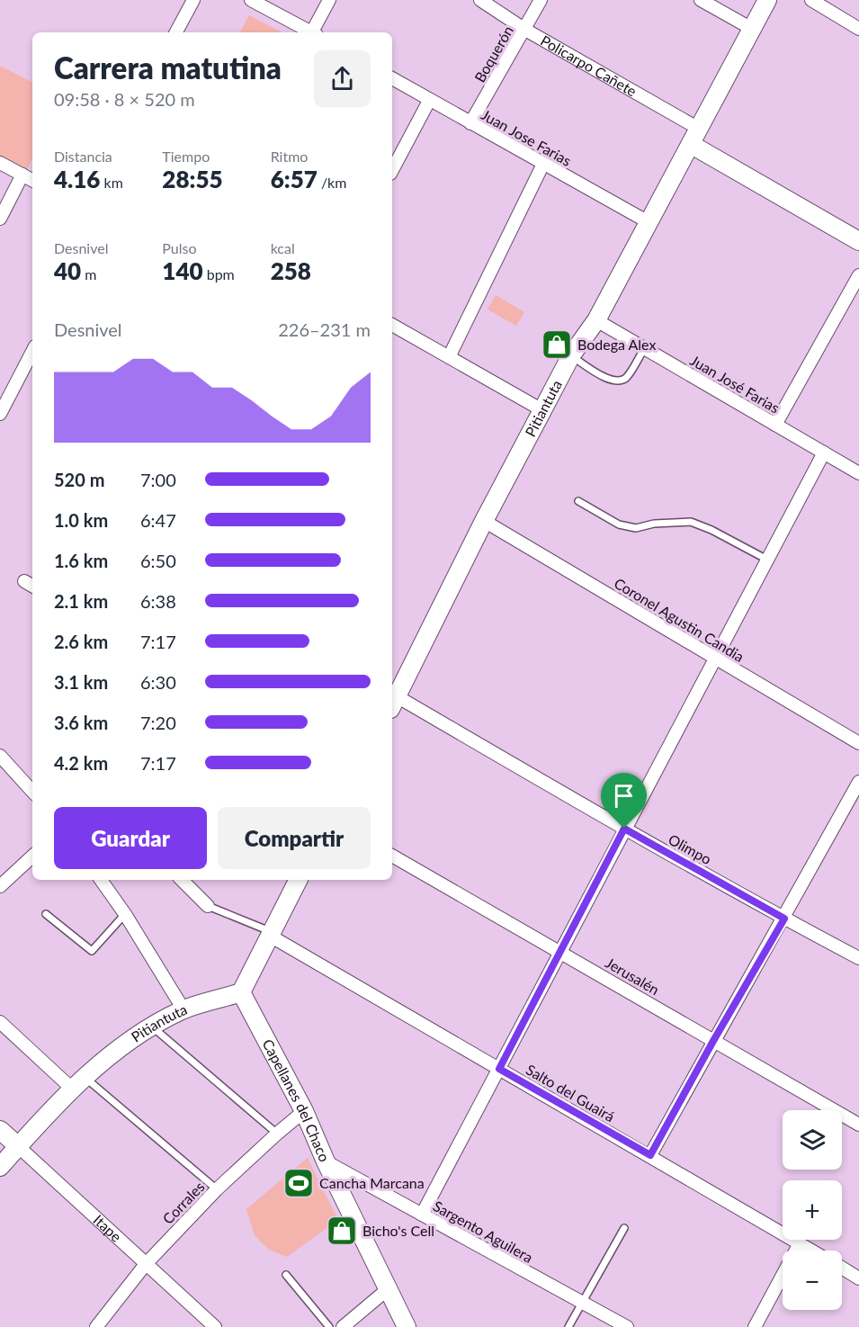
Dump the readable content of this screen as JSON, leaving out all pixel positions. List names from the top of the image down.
{
  "streets": {
    "street": [
      "Boquerón",
      "Policarpo Cañete",
      "Juan Jose Farias",
      "Juan José Farias",
      "Pitiantuta",
      "Coronel Agustin Candia",
      "Olimpo",
      "Jerusalén",
      "Salto del Guairá",
      "Capellanes del Chaco",
      "Corrales",
      "Itape",
      "Sargento Aguilera"
    ]
  },
  "crossings": [
    ["Boquerón", "Policarpo Cañete"],
    ["Boquerón", "Juan Jose Farias"],
    ["Policarpo Cañete", "Pitiantuta"],
    ["Juan Jose Farias", "Pitiantuta"],
    ["Juan José Farias", "Pitiantuta"],
    ["Pitiantuta", "Coronel Agustin Candia"],
    ["Pitiantuta", "Olimpo"],
    ["Pitiantuta", "Capellanes del Chaco"],
    ["Pitiantuta", "Itape"],
    ["Capellanes del Chaco", "Corrales"],
    ["Capellanes del Chaco", "Sargento Aguilera"],
    ["Corrales", "Itape"]
  ],
  "places": {
    "shop": ["Bodega Alex", "Bicho's Cell"],
    "sports": ["Cancha Marcana"]
  },
  "page": {
    "heading": ["Carrera matutina", "09:58 · 8 × 520 m"],
    "stats": [
      ["Distancia", "4.16 km"],
      ["Tiempo", "28:55"],
      ["Ritmo", "6:57 /km"],
      ["Desnivel", "40 m"],
      ["Pulso", "140 bpm"],
      ["kcal", "258"]
    ],
    "chart": ["Desnivel", "226–231 m"],
    "list": [
      {
        "name": "520 m",
        "note": "7:00"
      },
      {
        "name": "1.0 km",
        "note": "6:47"
      },
      {
        "name": "1.6 km",
        "note": "6:50"
      },
      {
        "name": "2.1 km",
        "note": "6:38"
      },
      {
        "name": "2.6 km",
        "note": "7:17"
      },
      {
        "name": "3.1 km",
        "note": "6:30"
      },
      {
        "name": "3.6 km",
        "note": "7:20"
      },
      {
        "name": "4.2 km",
        "note": "7:17"
      }
    ],
    "buttons": ["Guardar", "Compartir"],
    "map_buttons": ["+", "−"]
  }
}
